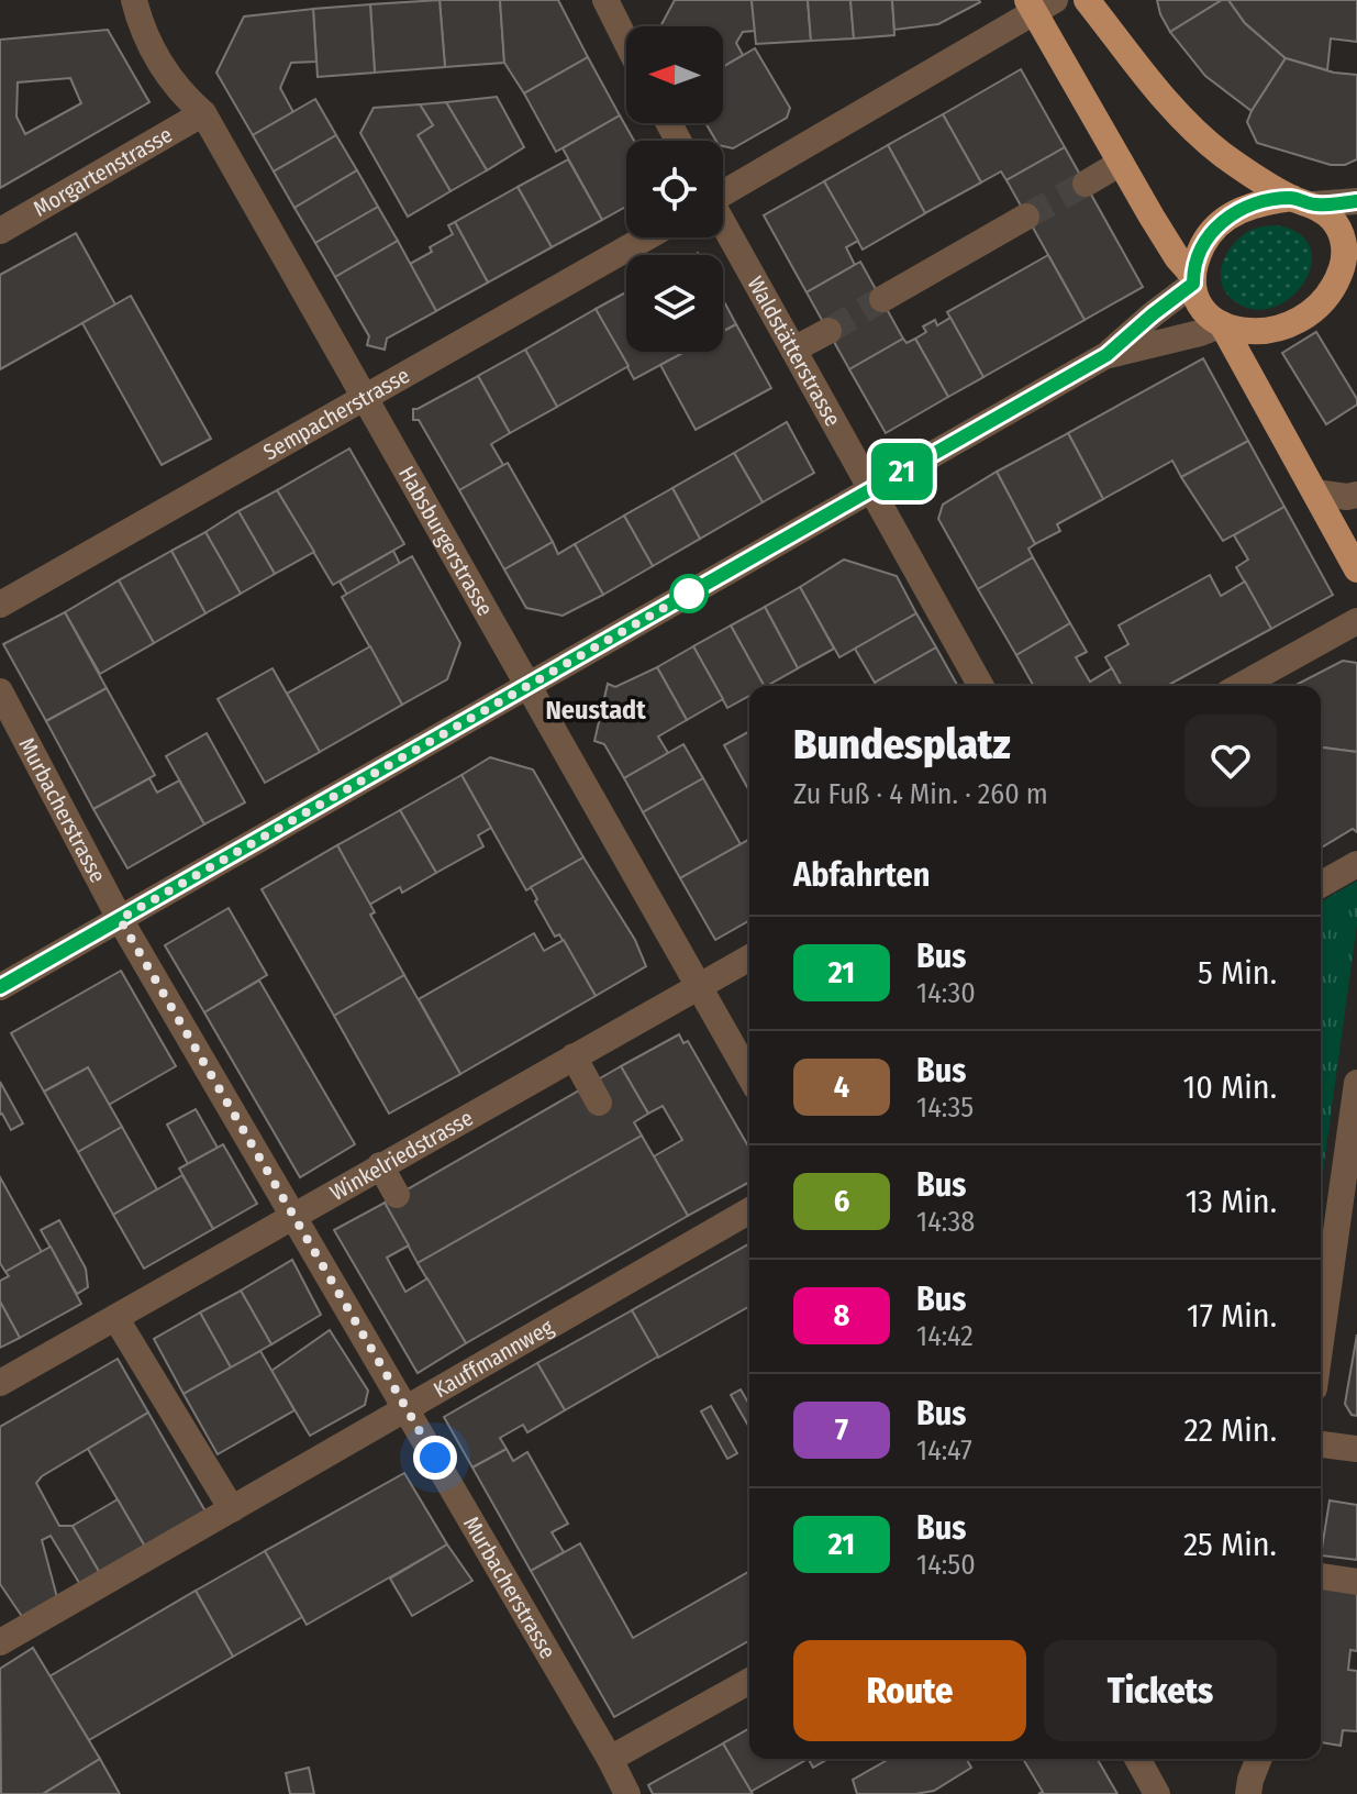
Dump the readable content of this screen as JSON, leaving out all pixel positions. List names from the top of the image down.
{
  "streets": {
    "street": [
      "Morgartenstrasse",
      "Waldstätterstrasse",
      "Sempacherstrasse",
      "Habsburgerstrasse",
      "Murbacherstrasse",
      "Winkelriedstrasse",
      "Kauffmannweg"
    ]
  },
  "crossings": [
    ["Morgartenstrasse", "Habsburgerstrasse"],
    ["Sempacherstrasse", "Habsburgerstrasse"],
    ["Habsburgerstrasse", "Winkelriedstrasse"],
    ["Murbacherstrasse", "Winkelriedstrasse"],
    ["Murbacherstrasse", "Kauffmannweg"]
  ],
  "districts": ["Neustadt"],
  "lines": ["bus line 21"],
  "north": "left",
  "page": {
    "on_map": "21",
    "heading": [
      ["Bundesplatz", "Zu Fuß · 4 Min. · 260 m"],
      "Abfahrten"
    ],
    "list": [
      {
        "mark": "21",
        "name": "Bus",
        "note": "14:30",
        "value": "5 Min."
      },
      {
        "mark": "4",
        "name": "Bus",
        "note": "14:35",
        "value": "10 Min."
      },
      {
        "mark": "6",
        "name": "Bus",
        "note": "14:38",
        "value": "13 Min."
      },
      {
        "mark": "8",
        "name": "Bus",
        "note": "14:42",
        "value": "17 Min."
      },
      {
        "mark": "7",
        "name": "Bus",
        "note": "14:47",
        "value": "22 Min."
      },
      {
        "mark": "21",
        "name": "Bus",
        "note": "14:50",
        "value": "25 Min."
      }
    ],
    "buttons": ["Route", "Tickets"]
  }
}
